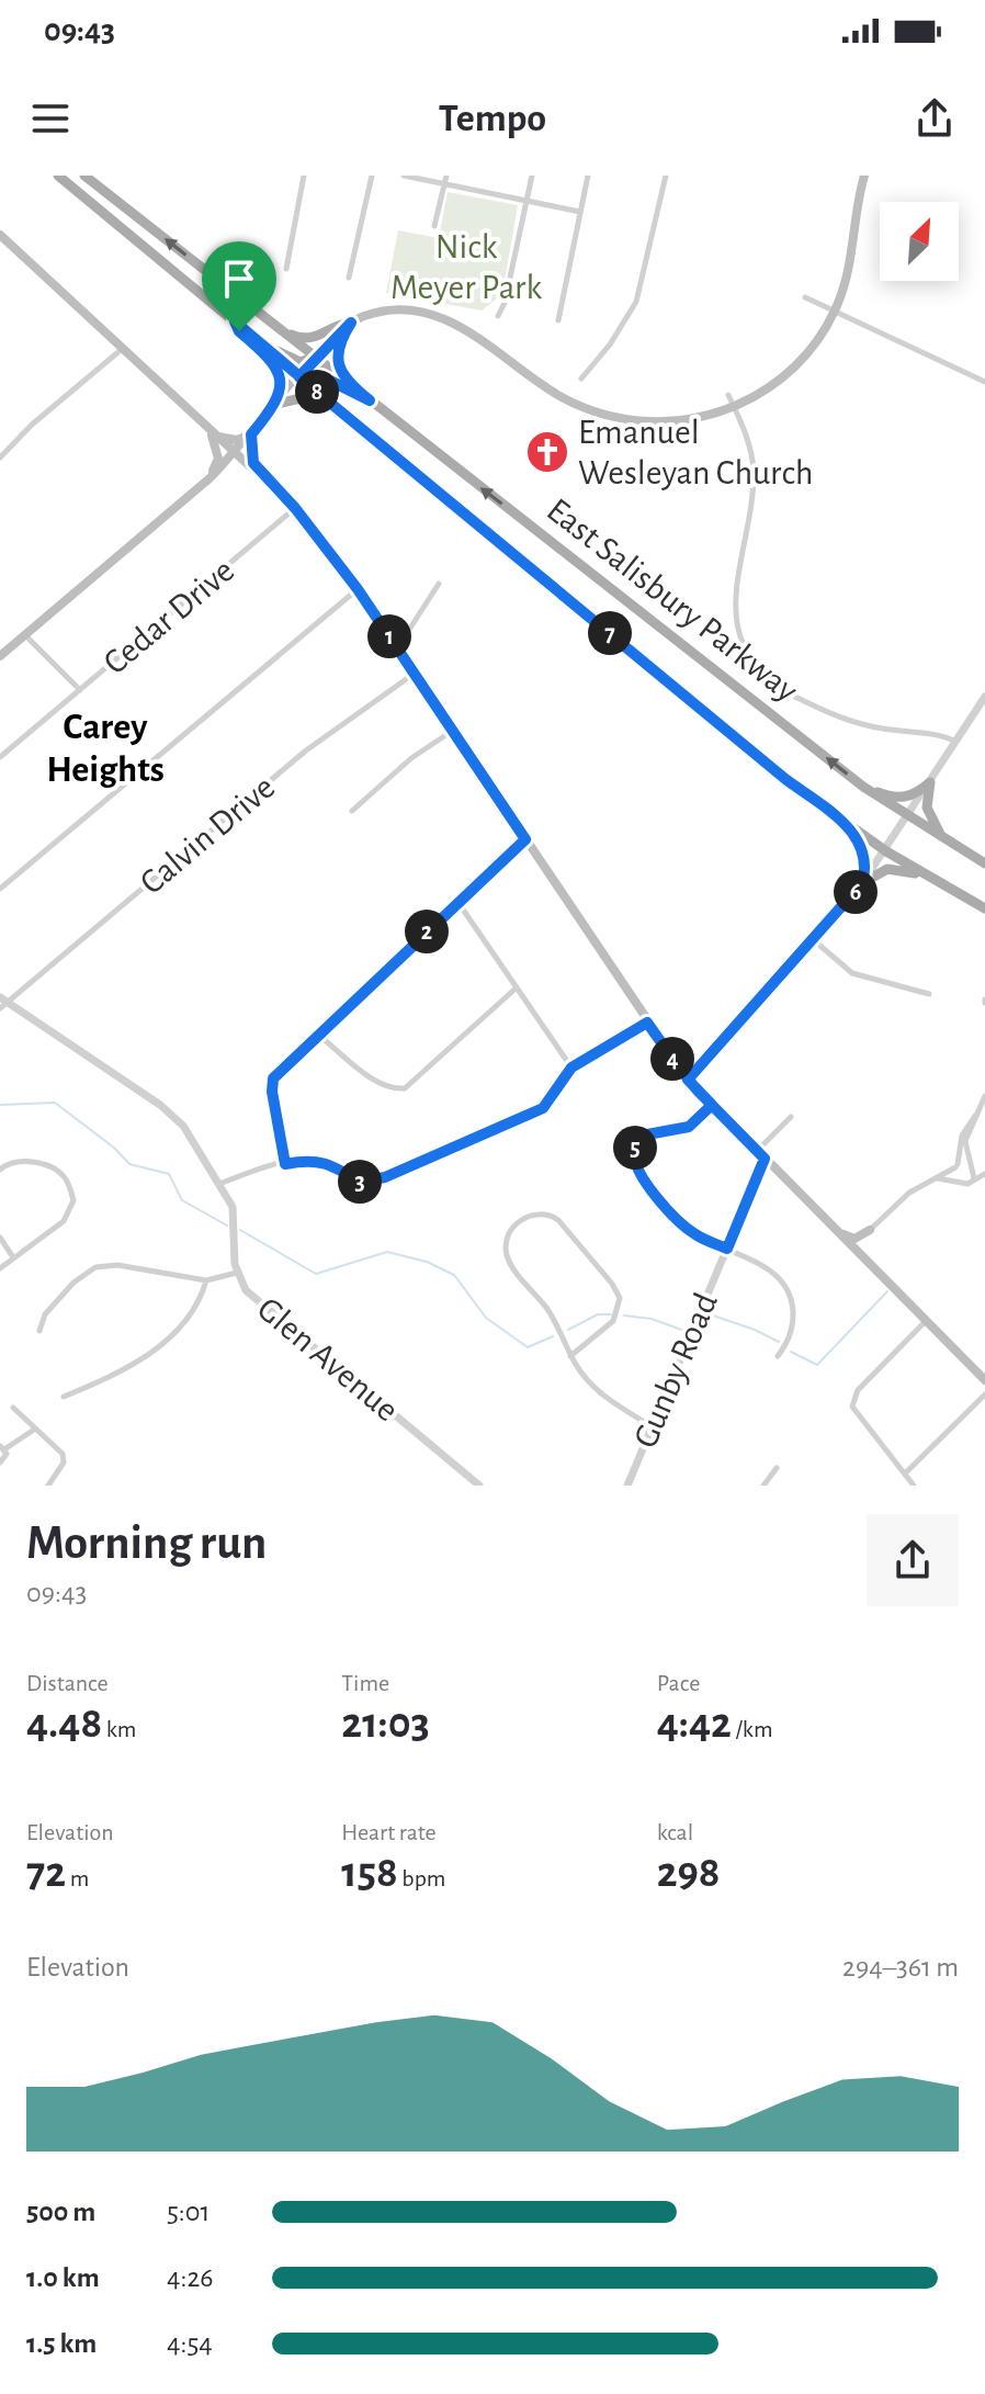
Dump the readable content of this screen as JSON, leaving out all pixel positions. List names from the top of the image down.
{
  "streets": {
    "main road": ["East Salisbury Parkway"],
    "street": [
      "Cedar Drive",
      "Calvin Drive",
      "Glen Avenue",
      "Gunby Road"
    ]
  },
  "crossings": [
    ["Calvin Drive", "Glen Avenue"]
  ],
  "districts": ["Carey Heights"],
  "parks": ["Nick Meyer Park"],
  "places": {
    "church": ["Emanuel Wesleyan Church"]
  },
  "north": "top right",
  "page": {
    "status": "09:43",
    "header": "Tempo",
    "pins": [
      "8",
      "7",
      "1",
      "6",
      "2",
      "4",
      "5",
      "3"
    ],
    "heading": ["Morning run", "09:43"],
    "stats": [
      ["Distance", "4.48 km"],
      ["Time", "21:03"],
      ["Pace", "4:42 /km"],
      ["Elevation", "72 m"],
      ["Heart rate", "158 bpm"],
      ["kcal", "298"]
    ],
    "chart": ["Elevation", "294–361 m"],
    "list": [
      {
        "name": "500 m",
        "note": "5:01"
      },
      {
        "name": "1.0 km",
        "note": "4:26"
      },
      {
        "name": "1.5 km",
        "note": "4:54"
      }
    ]
  }
}
